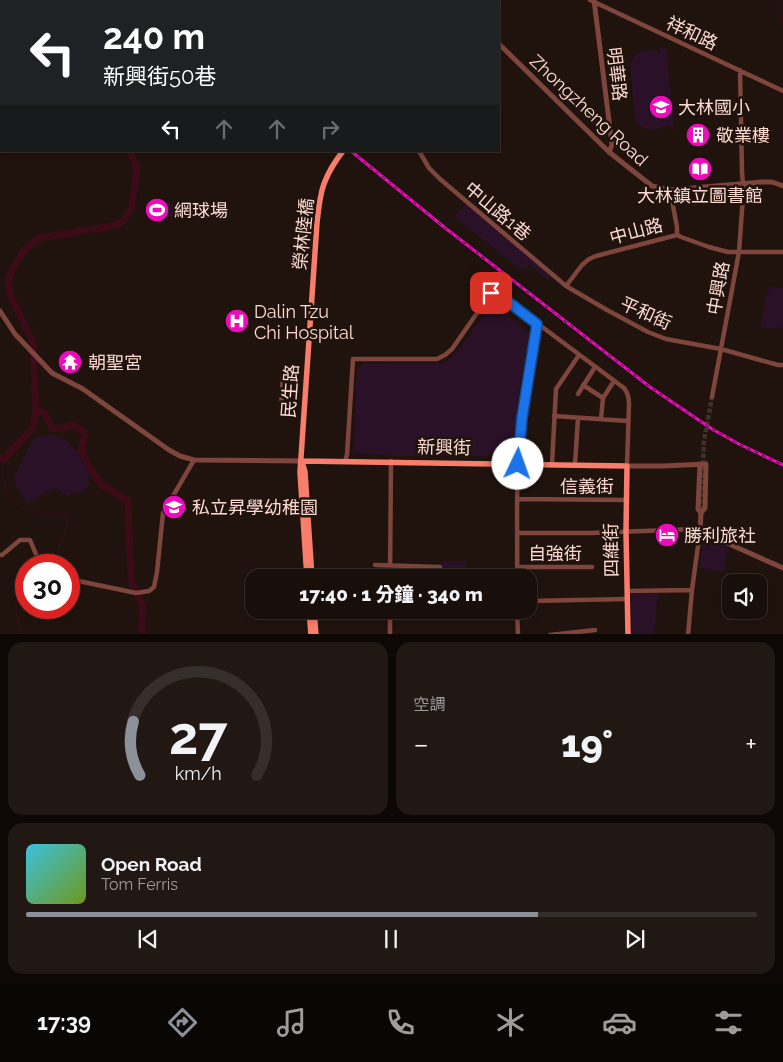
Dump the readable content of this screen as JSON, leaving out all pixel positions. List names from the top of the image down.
{
  "streets": {
    "main road": [
      "榮林陸橋",
      "民生路",
      "新興街",
      "四維街"
    ],
    "street": [
      "祥和路",
      "明華路",
      "Zhongzheng Road",
      "中山路1巷",
      "中山路",
      "中興路",
      "平和街",
      "信義街",
      "自強街"
    ]
  },
  "crossings": [
    ["祥和路", "明華路"],
    ["祥和路", "中興路"],
    ["明華路", "Zhongzheng Road"],
    ["Zhongzheng Road", "中興路"],
    ["中山路1巷", "中山路"],
    ["中山路1巷", "平和街"],
    ["中山路", "中興路"],
    ["中山路", "平和街"],
    ["榮林陸橋", "民生路"],
    ["中興路", "平和街"],
    ["民生路", "新興街"],
    ["新興街", "四維街"],
    ["信義街", "四維街"]
  ],
  "places": {
    "school or university": ["大林國小", "私立昇學幼稚園"],
    "building": ["敬業樓"],
    "library": ["大林鎮立圖書館"],
    "sports": ["網球場"],
    "hospital": ["Dalin Tzu Chi Hospital"],
    "temple": ["朝聖宮"],
    "hotel": ["勝利旅社"]
  },
  "page": {
    "turn": ["240 m", "新興街50巷"],
    "limit": "30",
    "trip": "17:40 · 1 分鐘 · 340 m",
    "tile": "空調",
    "heat": ["−", "19°", "+"],
    "song": ["Open Road", "Tom Ferris"],
    "tabs": "17:39",
    "gauge": ["27", "km/h"]
  }
}
